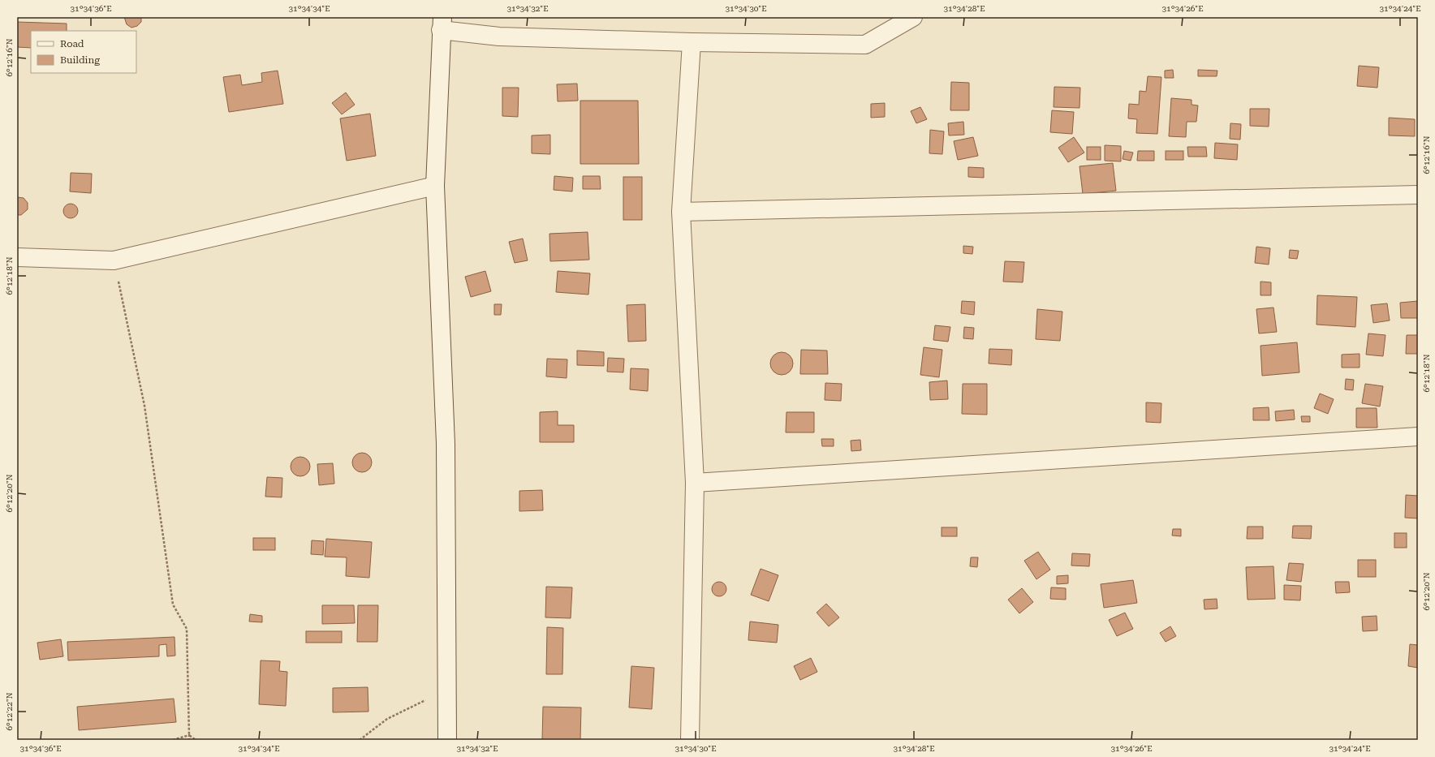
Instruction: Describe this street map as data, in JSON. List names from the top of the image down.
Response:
{
  "legend": ["Road", "Building"],
  "coordinates": [
    "31°34'36\"E",
    "31°34'34\"E",
    "31°34'32\"E",
    "31°34'30\"E",
    "31°34'28\"E",
    "31°34'26\"E",
    "31°34'24\"E",
    "6°12'16\"N",
    "6°12'18\"N",
    "6°12'20\"N",
    "6°12'22\"N"
  ]
}
